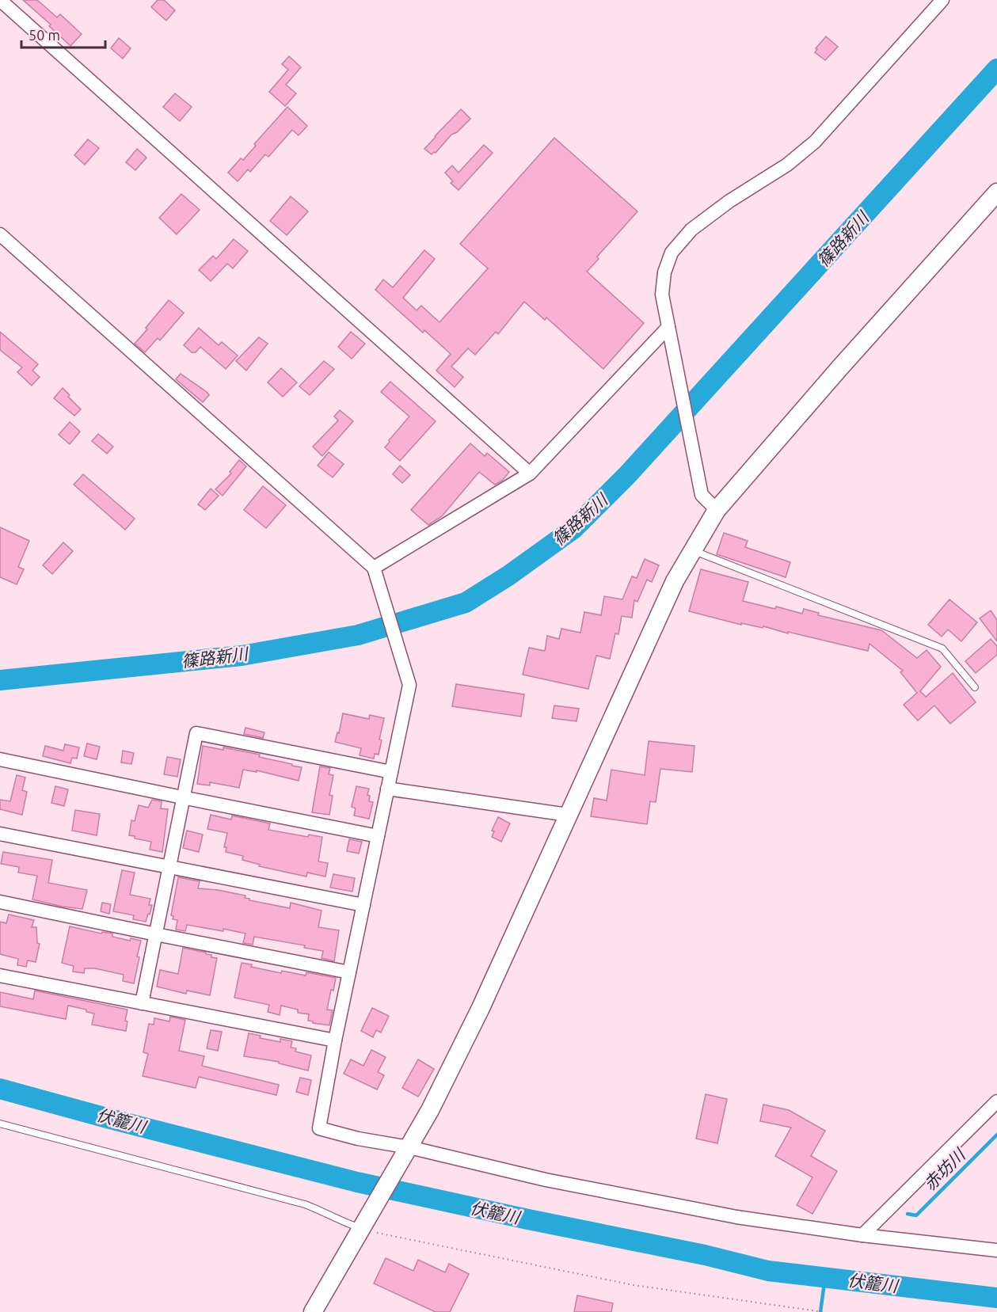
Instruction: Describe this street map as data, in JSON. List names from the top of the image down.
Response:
{
  "water": ["篠路新川", "伏籠川", "赤坊川"],
  "scale_bar": "50 m"
}
